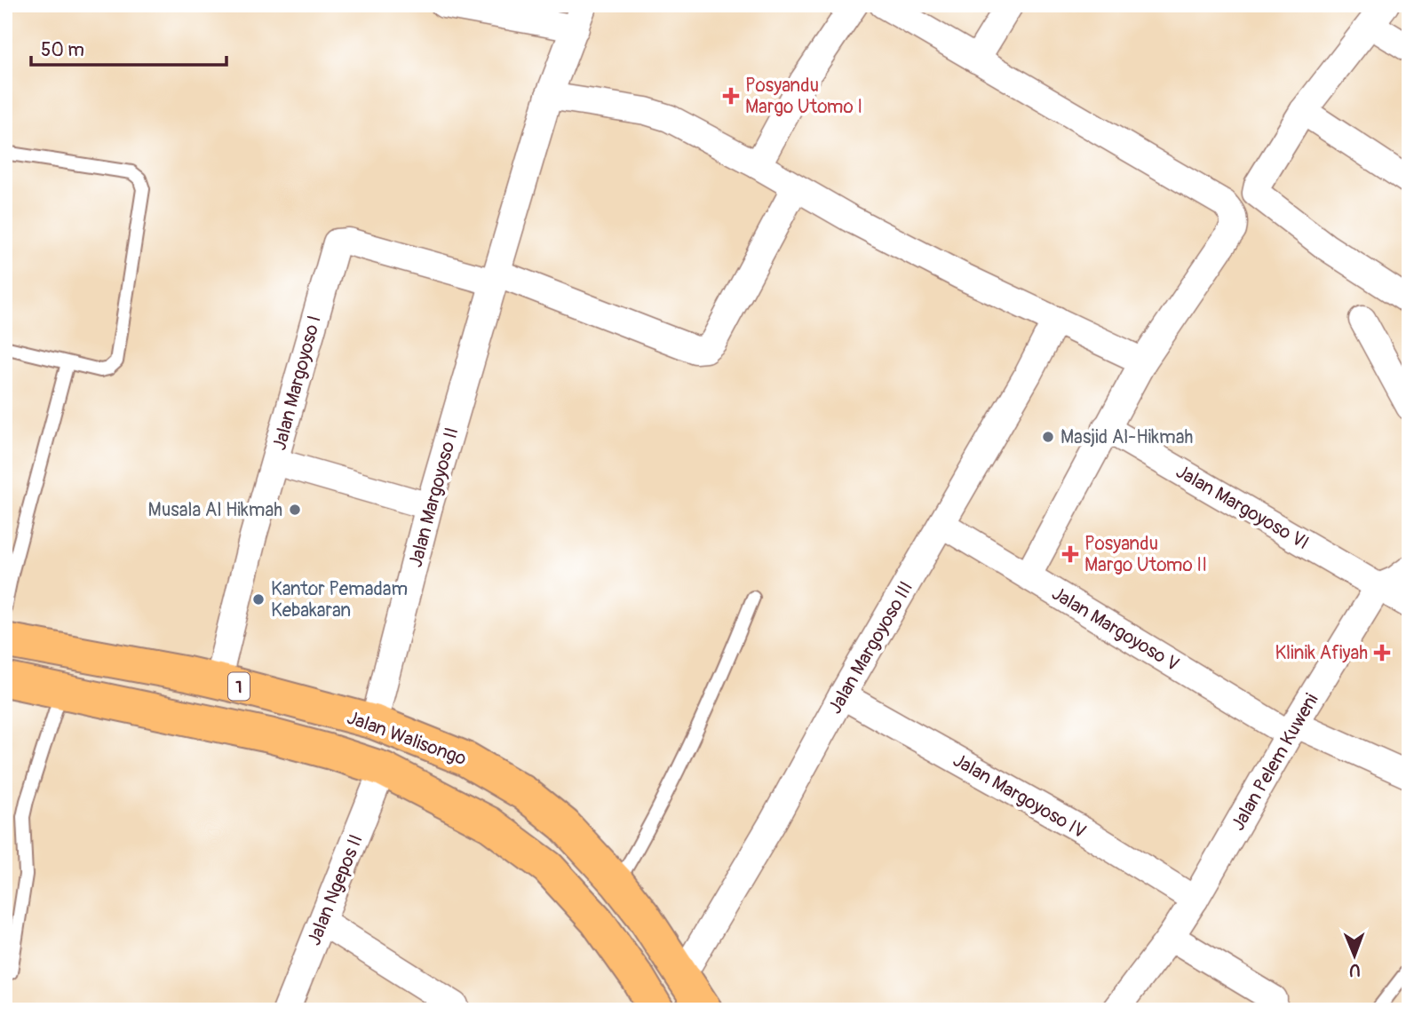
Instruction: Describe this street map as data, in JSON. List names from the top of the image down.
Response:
{
  "streets": {
    "highway": ["1", "Jalan Walisongo"],
    "street": [
      "Jalan Margoyoso I",
      "Jalan Margoyoso II",
      "Jalan Margoyoso VI",
      "Jalan Margoyoso V",
      "Jalan Margoyoso III",
      "Jalan Pelem Kuweni",
      "Jalan Margoyoso IV",
      "Jalan Ngepos II"
    ]
  },
  "crossings": [
    ["Jalan Margoyoso I", "Jalan Margoyoso II"],
    ["Jalan Margoyoso I", "Jalan Walisongo"],
    ["Jalan Margoyoso II", "Jalan Walisongo"],
    ["Jalan Margoyoso VI", "Jalan Pelem Kuweni"],
    ["Jalan Margoyoso V", "Jalan Margoyoso III"],
    ["Jalan Margoyoso V", "Jalan Pelem Kuweni"],
    ["Jalan Margoyoso III", "Jalan Walisongo"],
    ["Jalan Margoyoso III", "Jalan Margoyoso IV"],
    ["Jalan Walisongo", "Jalan Ngepos II"],
    ["Jalan Pelem Kuweni", "Jalan Margoyoso IV"]
  ],
  "places": {
    "health": ["Posyandu Margo Utomo I", "Posyandu Margo Utomo II", "Klinik Afiyah"],
    "other": ["Masjid Al-Hikmah", "Musala Al Hikmah", "Kantor Pemadam Kebakaran"]
  },
  "scale_bar": "50 m",
  "north": "bottom"
}
